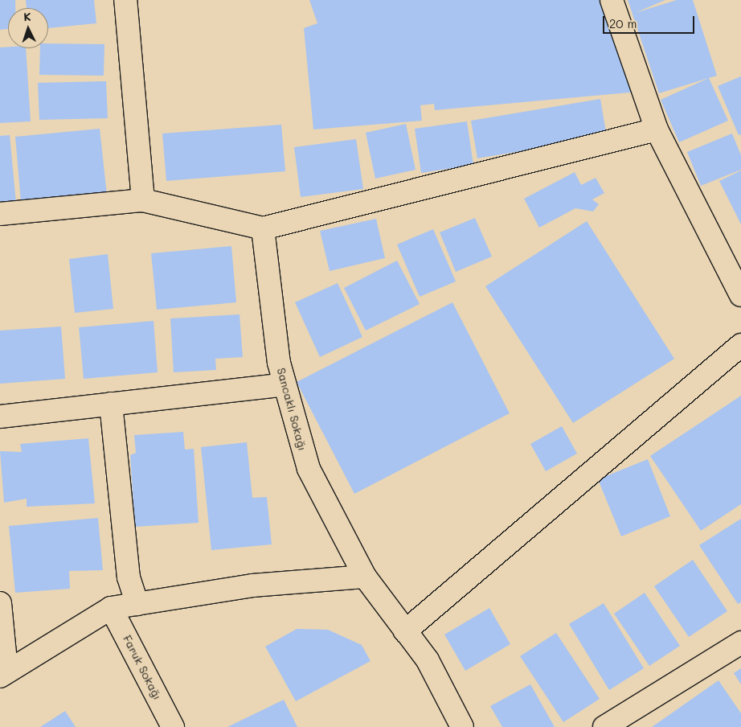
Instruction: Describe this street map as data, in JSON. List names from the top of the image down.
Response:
{
  "streets": {
    "street": ["Sancaklı Sokağı", "Faruk Sokağı"]
  },
  "scale_bar": "20 m",
  "north": "top"
}
